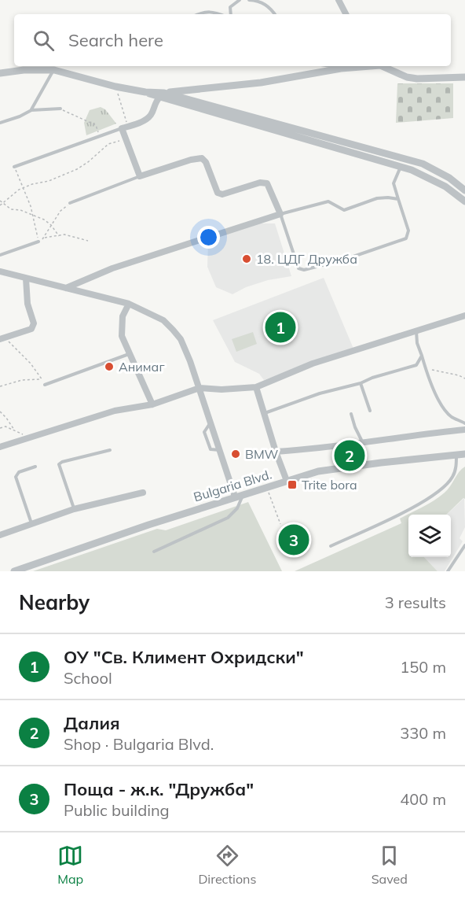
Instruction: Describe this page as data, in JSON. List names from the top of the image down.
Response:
{
  "streets": {
    "street": ["Bulgaria Blvd."]
  },
  "places": {
    "other": ["18. ЦДГ Дружба", "Анимаг", "BMW"],
    "transit": ["Trite bora"]
  },
  "page": {
    "search": "Search here",
    "pins": ["1", "2", "3"],
    "heading": ["Nearby", "3 results"],
    "list": [
      {
        "mark": "1",
        "name": "ОУ \"Св. Климент Охридски\"",
        "note": "School",
        "value": "150 m"
      },
      {
        "mark": "2",
        "name": "Далия",
        "note": "Shop · Bulgaria Blvd.",
        "value": "330 m"
      },
      {
        "mark": "3",
        "name": "Поща - ж.к. \"Дружба\"",
        "note": "Public building",
        "value": "400 m"
      }
    ],
    "nav": ["Map", "Directions", "Saved"]
  }
}
